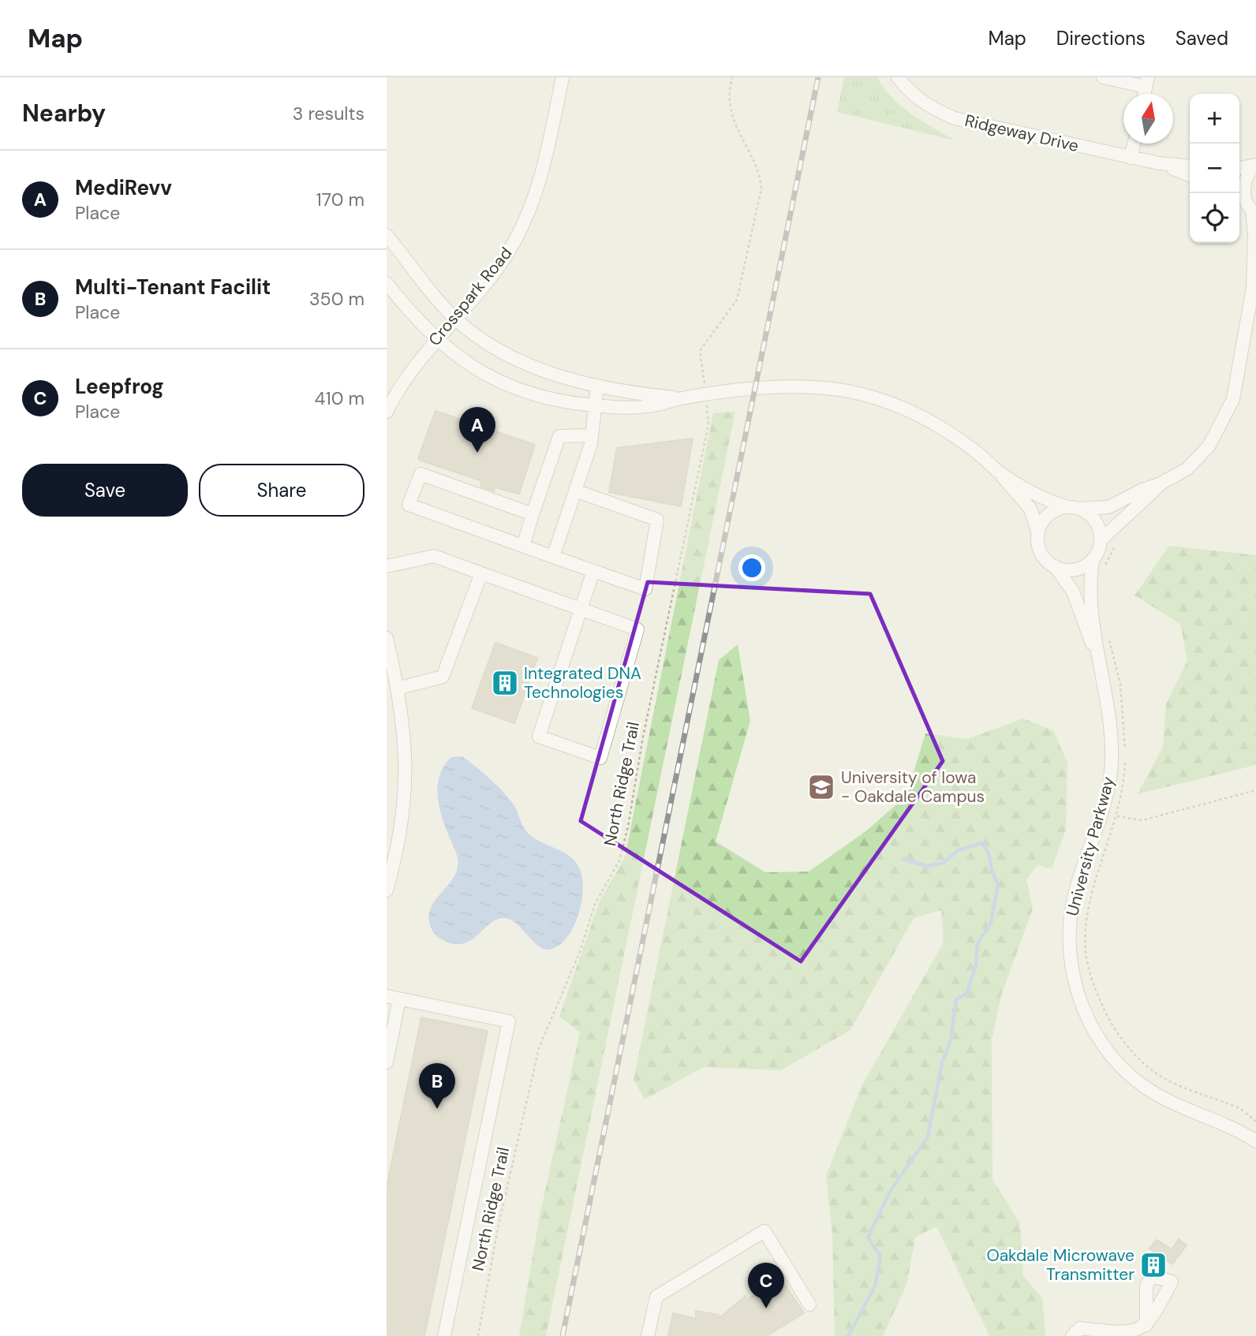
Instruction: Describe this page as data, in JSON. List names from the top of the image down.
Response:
{
  "streets": {
    "street": ["Ridgeway Drive", "Crosspark Road", "University Parkway"],
    "path": ["North Ridge Trail"]
  },
  "places": {
    "building": ["Integrated DNA Technologies", "Oakdale Microwave Transmitter"],
    "school or university": ["University of Iowa - Oakdale Campus"]
  },
  "north": "top",
  "page": {
    "header": "Map",
    "nav": ["Map", "Directions", "Saved"],
    "heading": ["Nearby", "3 results"],
    "map_buttons": ["+", "−"],
    "list": [
      {
        "mark": "A",
        "name": "MediRevv",
        "note": "Place",
        "value": "170 m"
      },
      {
        "mark": "B",
        "name": "Multi-Tenant Facilit",
        "note": "Place",
        "value": "350 m"
      },
      {
        "mark": "C",
        "name": "Leepfrog",
        "note": "Place",
        "value": "410 m"
      }
    ],
    "pins": ["A", "B", "C"],
    "buttons": ["Save", "Share"]
  }
}
